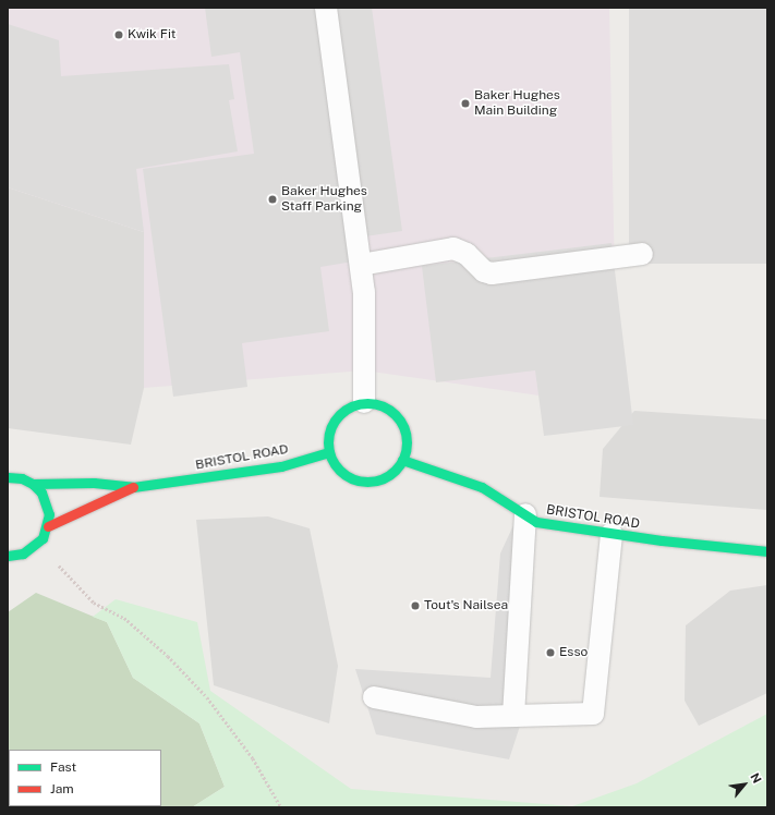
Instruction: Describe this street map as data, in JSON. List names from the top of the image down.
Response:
{
  "streets": {
    "main road": ["BRISTOL ROAD"]
  },
  "places": [
    "Kwik Fit",
    "Baker Hughes Main Building",
    "Baker Hughes Staff Parking",
    "Tout's Nailsea",
    "Esso"
  ],
  "legend": ["Fast", "Jam"],
  "north": "top right"
}
